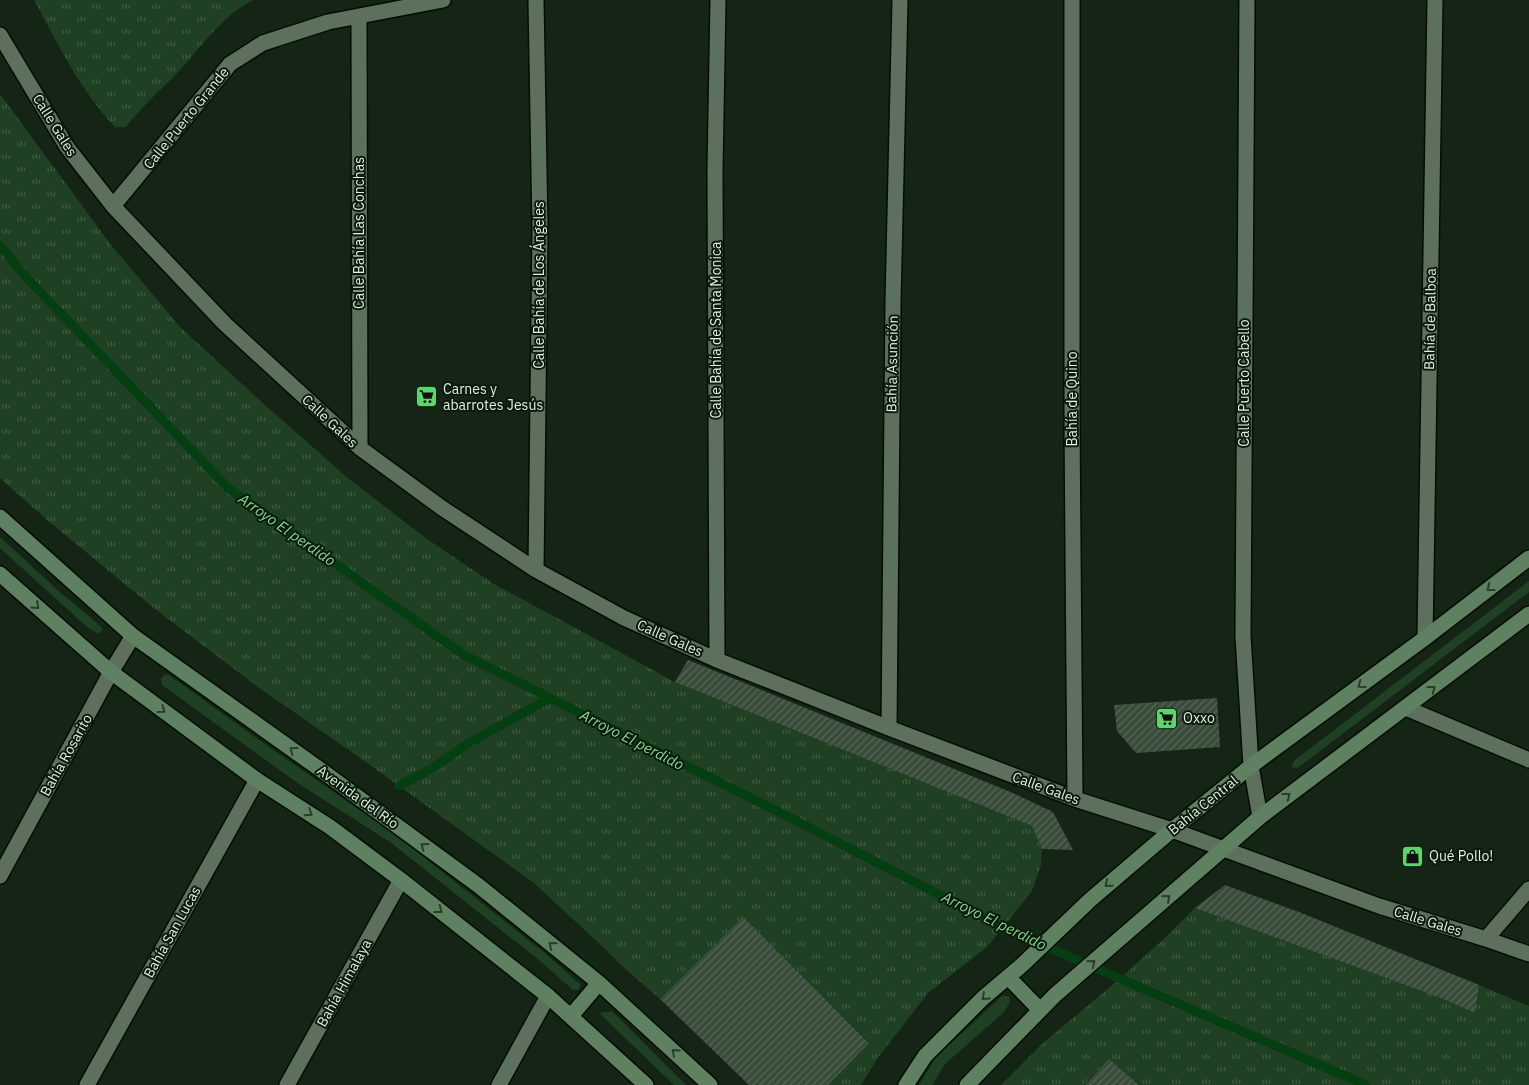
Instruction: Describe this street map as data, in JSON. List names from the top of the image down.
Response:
{
  "streets": {
    "street": [
      "Calle Puerto Grande",
      "Calle Gales",
      "Calle Bahía Las Conchas",
      "Calle Bahía de Los Ángeles",
      "Bahía de Balboa",
      "Calle Bahía de Santa Monica",
      "Bahía Asunción",
      "Calle Puerto Cabello",
      "Bahía de Quino",
      "Bahía Rosarito",
      "Avenida del Río",
      "Bahía Central",
      "Bahía San Lucas",
      "Bahía Himalaya"
    ]
  },
  "crossings": [
    ["Calle Puerto Grande", "Calle Gales"],
    ["Calle Puerto Grande", "Calle Bahía Las Conchas"],
    ["Calle Gales", "Calle Bahía Las Conchas"],
    ["Calle Gales", "Calle Bahía de Los Ángeles"],
    ["Calle Gales", "Calle Bahía de Santa Monica"],
    ["Calle Gales", "Bahía Asunción"],
    ["Calle Gales", "Bahía de Quino"],
    ["Calle Gales", "Bahía Central"],
    ["Bahía de Balboa", "Bahía Central"],
    ["Calle Puerto Cabello", "Bahía Central"],
    ["Bahía Rosarito", "Avenida del Río"]
  ],
  "water": ["Arroyo El perdido"],
  "places": {
    "supermarket": ["Carnes y abarrotes Jesús", "Oxxo"],
    "shop": ["Qué Pollo!"]
  }
}
